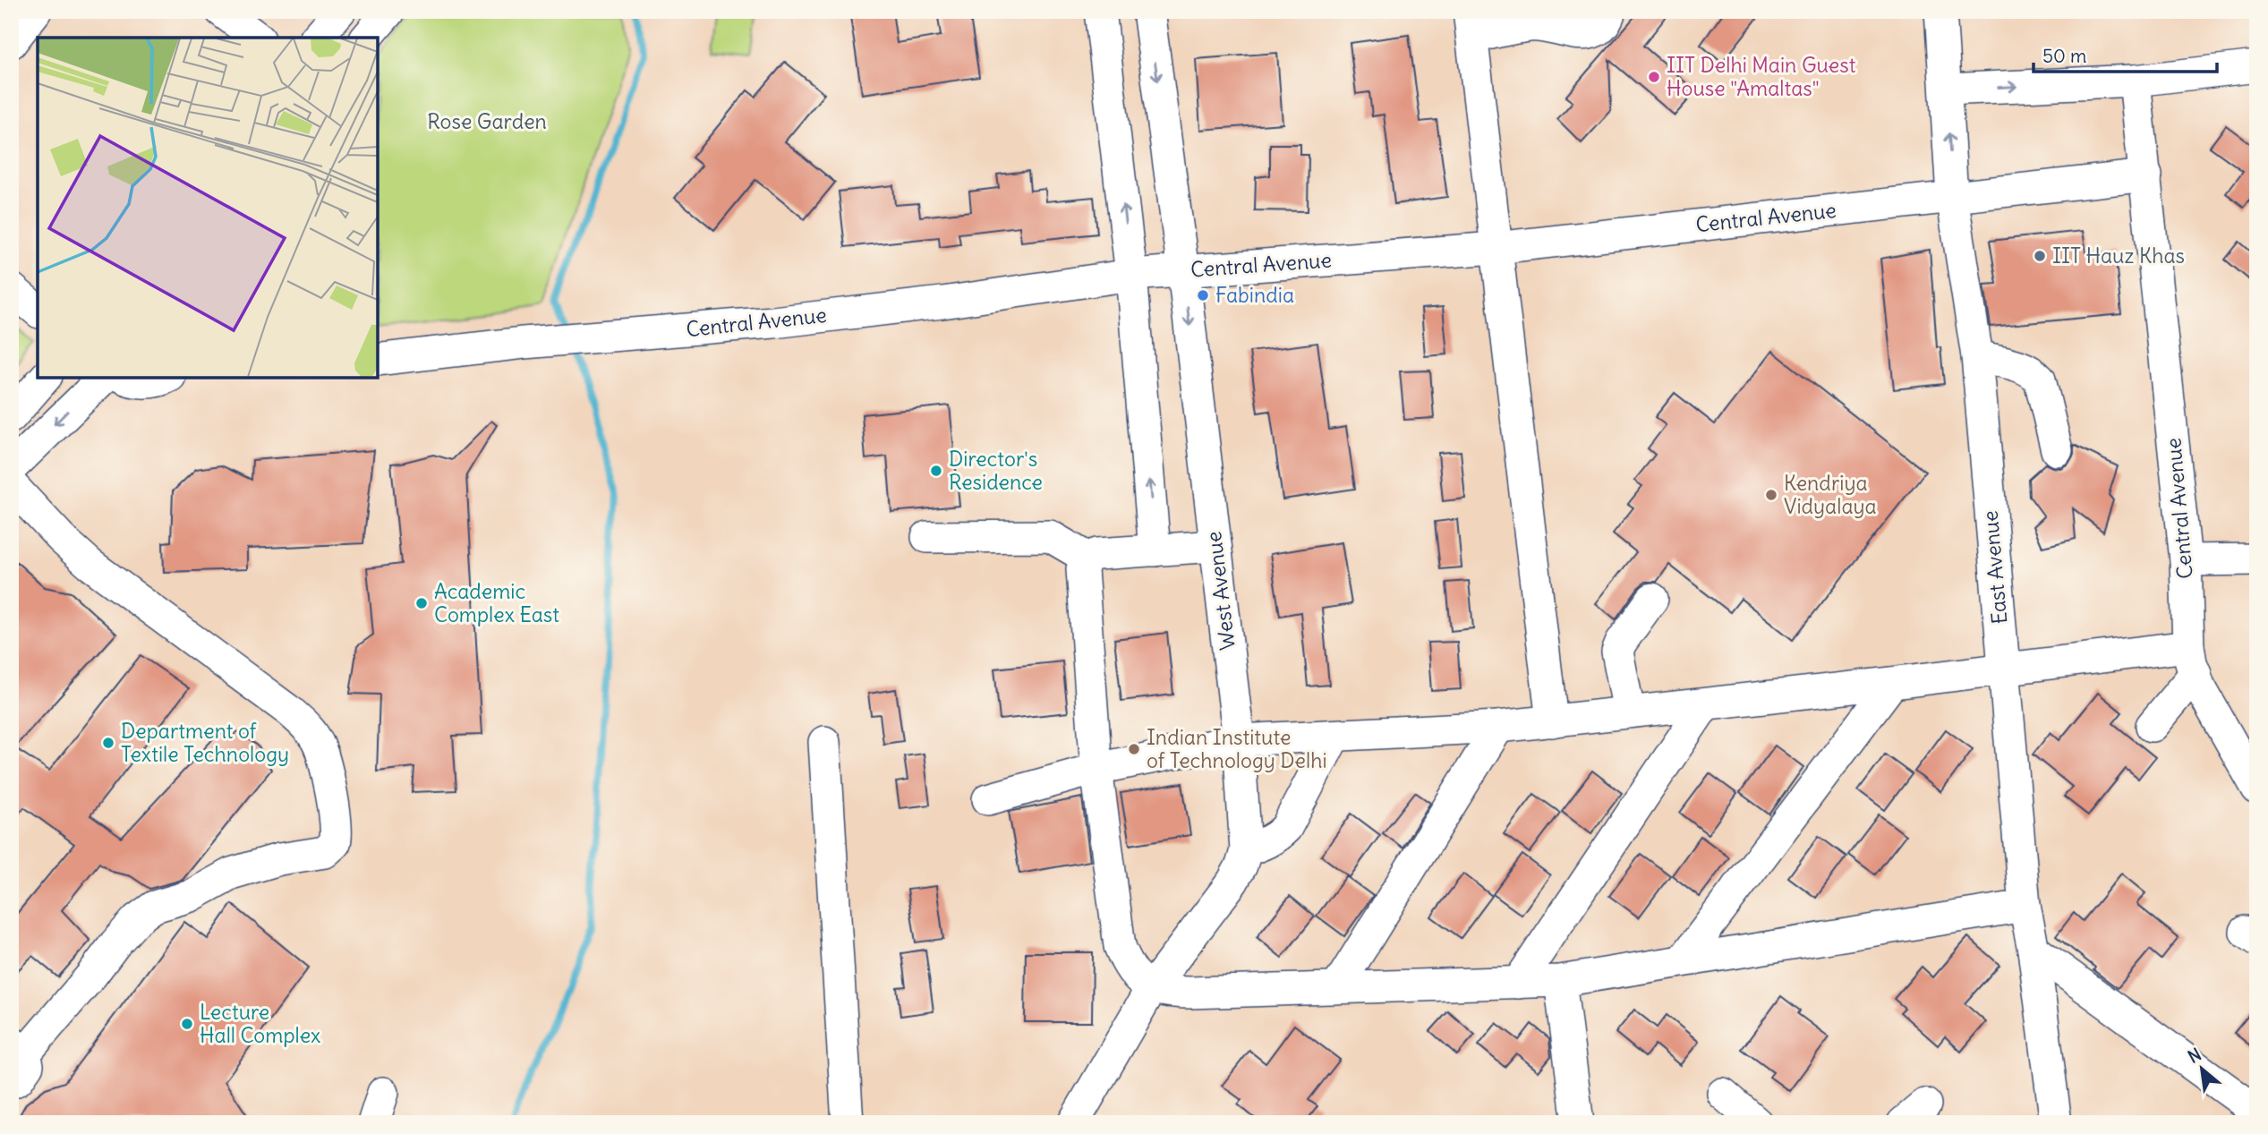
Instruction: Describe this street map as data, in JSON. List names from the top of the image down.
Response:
{
  "streets": {
    "street": ["Central Avenue", "East Avenue", "West Avenue"]
  },
  "crossings": [
    ["Central Avenue", "East Avenue"],
    ["Central Avenue", "West Avenue"]
  ],
  "parks": ["Rose Garden"],
  "places": [
    "IIT Delhi Main Guest House \"Amaltas\"",
    "IIT Hauz Khas",
    "Fabindia",
    "Director's Residence",
    "Kendriya Vidyalaya",
    "Academic Complex East",
    "Department of Textile Technology",
    "Indian Institute of Technology Delhi",
    "Lecture Hall Complex"
  ],
  "scale_bar": "50 m",
  "north": "top left"
}
